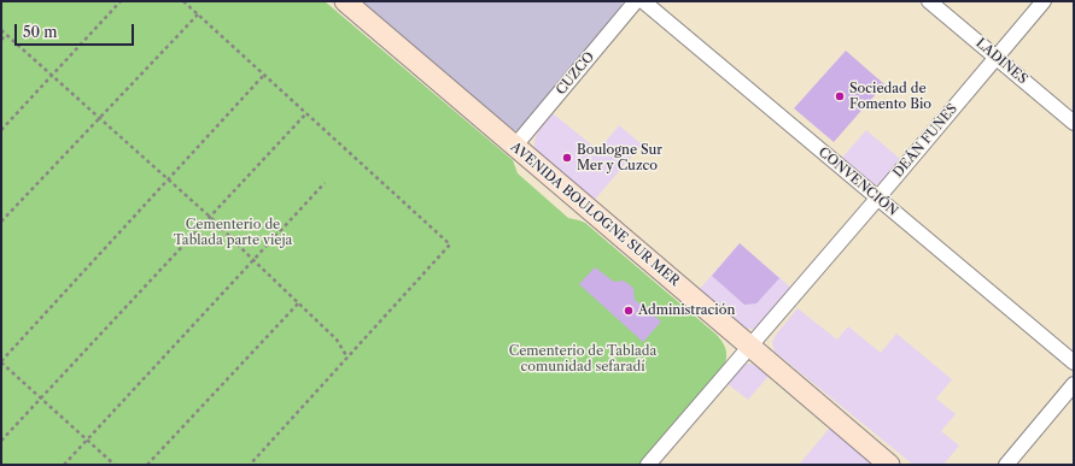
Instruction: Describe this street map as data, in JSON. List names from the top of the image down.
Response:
{
  "streets": {
    "main road": ["AVENIDA BOULOGNE SUR MER"],
    "street": [
      "LADINES",
      "CUZCO",
      "DEÁN FUNES",
      "CONVENCIÓN"
    ]
  },
  "crossings": [
    ["LADINES", "DEÁN FUNES"],
    ["CUZCO", "AVENIDA BOULOGNE SUR MER"],
    ["DEÁN FUNES", "CONVENCIÓN"],
    ["DEÁN FUNES", "AVENIDA BOULOGNE SUR MER"]
  ],
  "parks": ["Cementerio de Tablada parte vieja", "Cementerio de Tablada comunidad sefaradí"],
  "places": ["Sociedad de Fomento Bio", "Boulogne Sur Mer y Cuzco", "Administración"],
  "scale_bar": "50 m"
}
